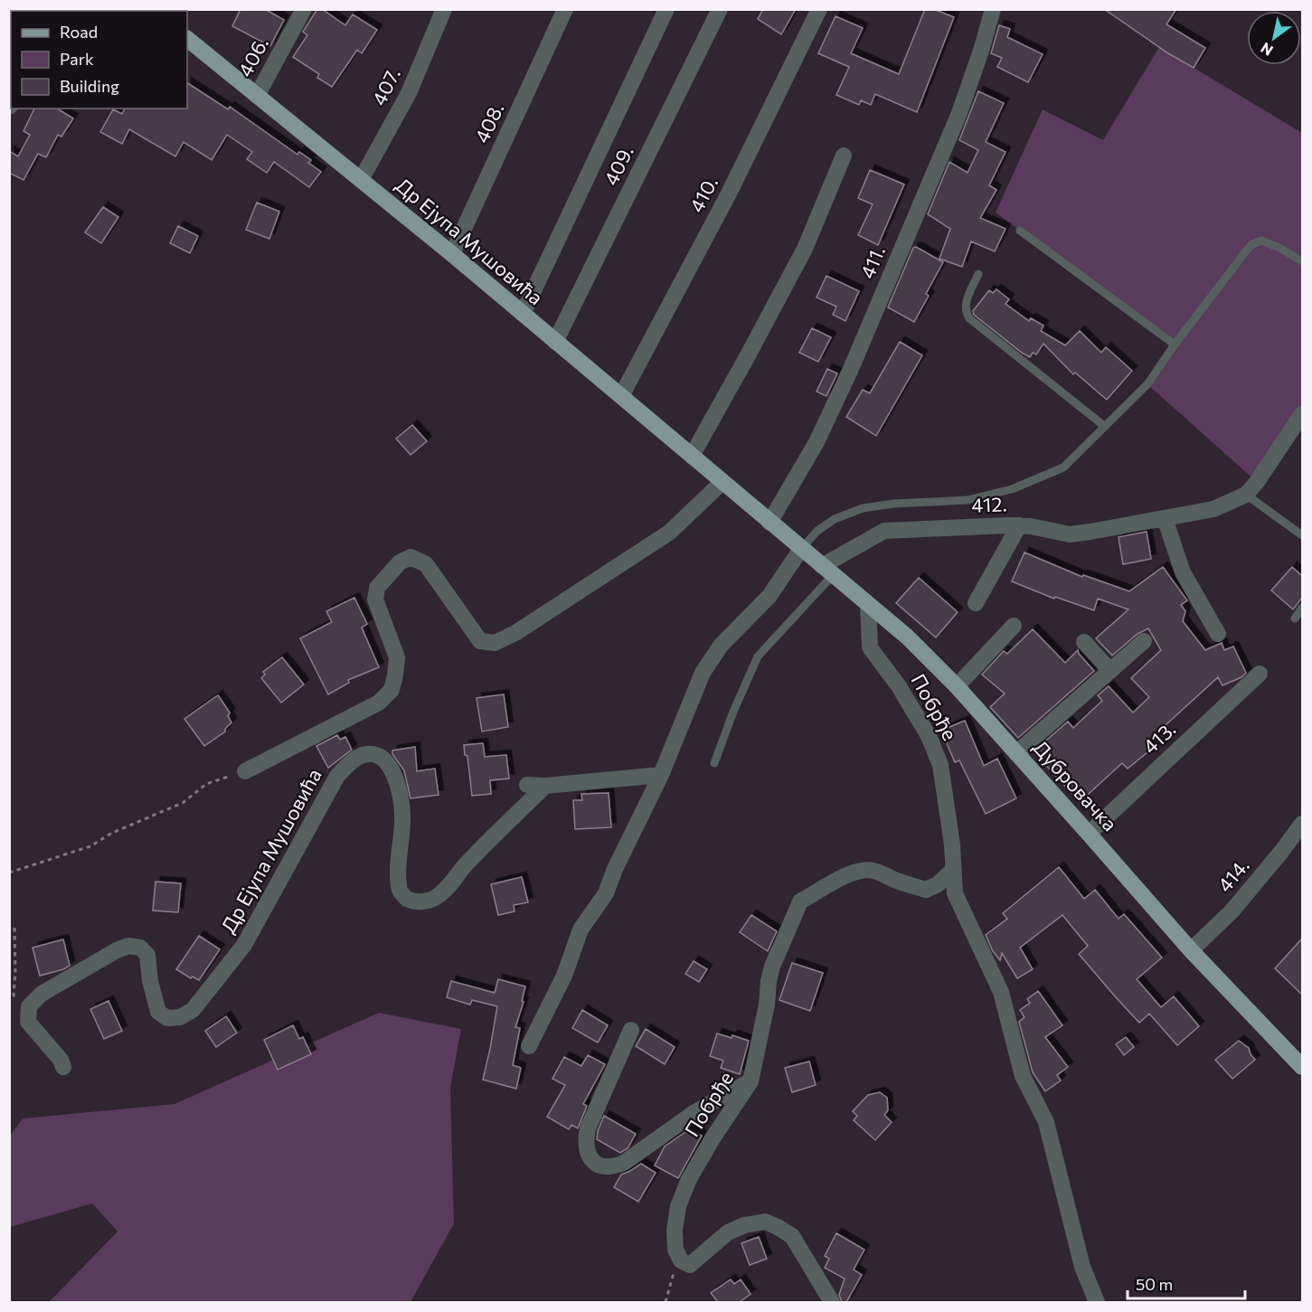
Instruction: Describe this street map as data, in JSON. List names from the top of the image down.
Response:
{
  "streets": {
    "main road": ["Др Ејупа Мушовића", "Дубровачка"],
    "street": [
      "406.",
      "407.",
      "408.",
      "409.",
      "410.",
      "411.",
      "412.",
      "Побрђе",
      "413.",
      "414."
    ]
  },
  "crossings": [
    ["406.", "Др Ејупа Мушовића"],
    ["407.", "Др Ејупа Мушовића"],
    ["408.", "Др Ејупа Мушовића"],
    ["409.", "Др Ејупа Мушовића"],
    ["410.", "Др Ејупа Мушовића"],
    ["Др Ејупа Мушовића", "411."],
    ["Др Ејупа Мушовића", "Дубровачка"],
    ["412.", "Дубровачка"],
    ["Побрђе", "Дубровачка"],
    ["413.", "Дубровачка"],
    ["Дубровачка", "414."]
  ],
  "legend": ["Road", "Park", "Building"],
  "scale_bar": "50 m",
  "north": "bottom left"
}
